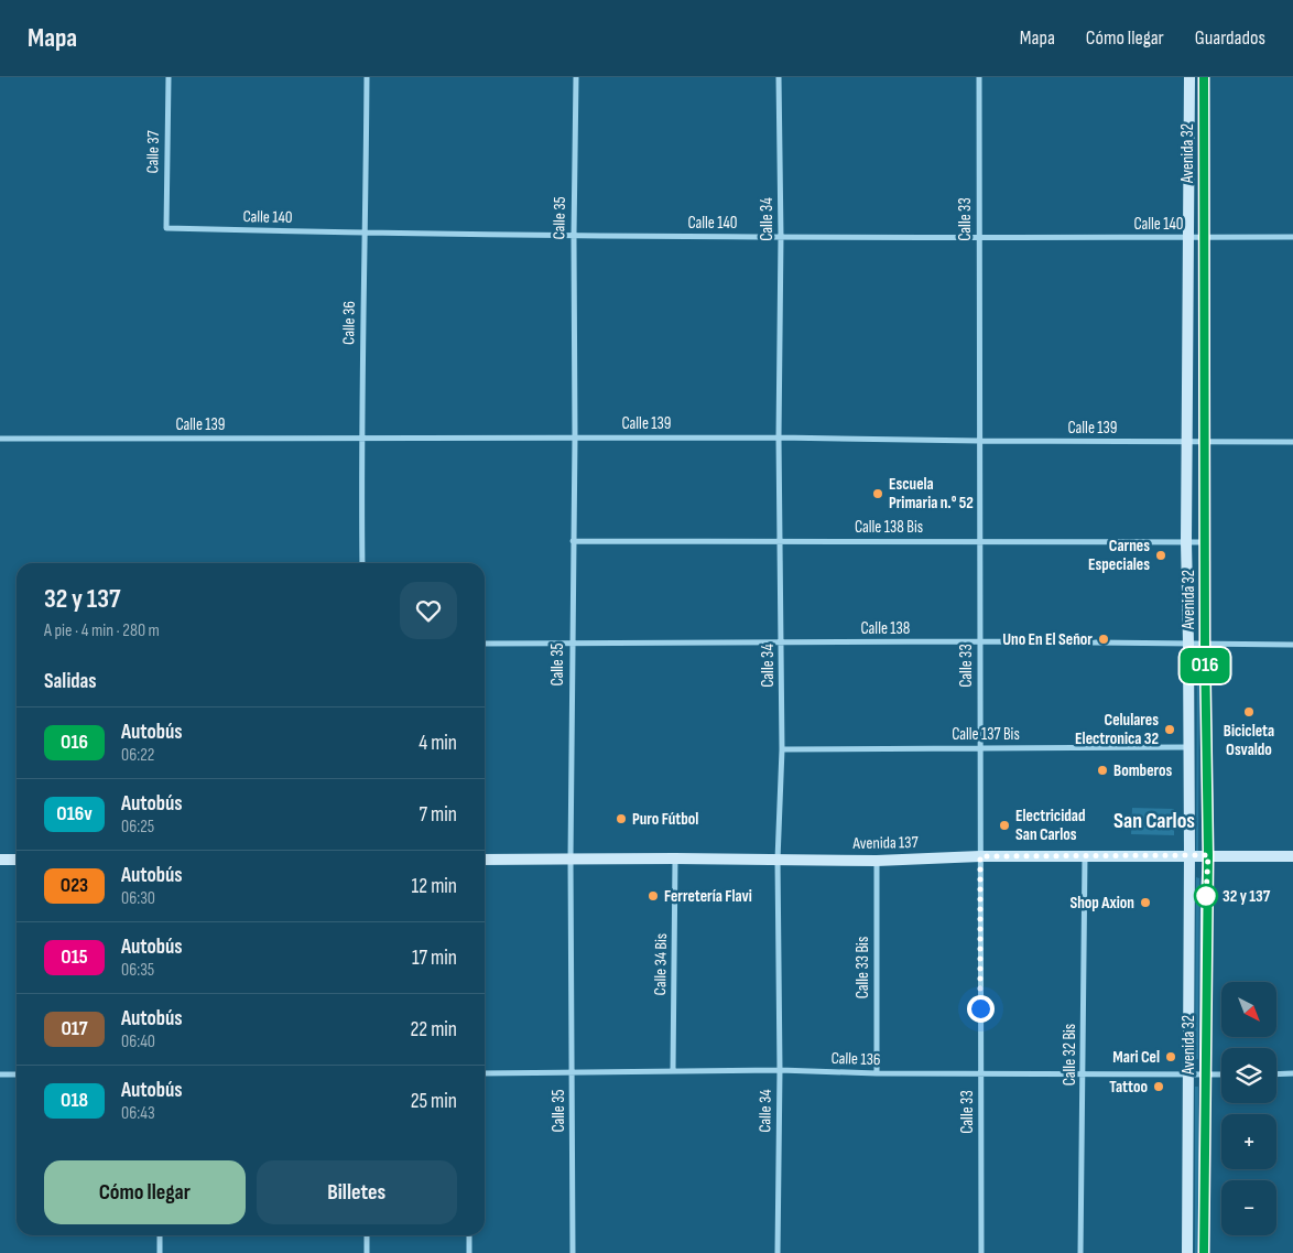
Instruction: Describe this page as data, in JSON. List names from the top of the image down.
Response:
{
  "streets": {
    "main road": ["Avenida 32", "Avenida 137"],
    "street": [
      "Calle 37",
      "Calle 140",
      "Calle 35",
      "Calle 34",
      "Calle 33",
      "Calle 36",
      "Calle 139",
      "Calle 138 Bis",
      "Calle 138",
      "Calle 137 Bis",
      "Calle 34 Bis",
      "Calle 33 Bis",
      "Calle 32 Bis",
      "Calle 136"
    ]
  },
  "crossings": [
    ["Calle 37", "Calle 140"],
    ["Avenida 32", "Calle 140"],
    ["Avenida 32", "Calle 139"],
    ["Avenida 32", "Calle 138 Bis"],
    ["Avenida 32", "Calle 138"],
    ["Avenida 32", "Calle 137 Bis"],
    ["Avenida 32", "Avenida 137"],
    ["Avenida 32", "Calle 136"],
    ["Calle 140", "Calle 35"],
    ["Calle 140", "Calle 34"],
    ["Calle 140", "Calle 33"],
    ["Calle 140", "Calle 36"],
    ["Calle 35", "Calle 139"],
    ["Calle 35", "Calle 138 Bis"],
    ["Calle 35", "Calle 138"],
    ["Calle 35", "Avenida 137"],
    ["Calle 35", "Calle 136"],
    ["Calle 34", "Calle 139"],
    ["Calle 34", "Calle 138 Bis"],
    ["Calle 34", "Calle 138"],
    ["Calle 34", "Calle 137 Bis"],
    ["Calle 34", "Avenida 137"],
    ["Calle 34", "Calle 136"],
    ["Calle 33", "Calle 139"],
    ["Calle 33", "Calle 138 Bis"],
    ["Calle 33", "Calle 138"],
    ["Calle 33", "Calle 137 Bis"],
    ["Calle 33", "Avenida 137"],
    ["Calle 33", "Calle 136"],
    ["Calle 36", "Calle 139"],
    ["Avenida 137", "Calle 34 Bis"],
    ["Avenida 137", "Calle 33 Bis"],
    ["Avenida 137", "Calle 32 Bis"],
    ["Calle 34 Bis", "Calle 136"],
    ["Calle 33 Bis", "Calle 136"],
    ["Calle 32 Bis", "Calle 136"]
  ],
  "districts": ["San Carlos"],
  "places": [
    "Escuela Primaria n.° 52",
    "Carnes Especiales",
    "Uno En El Señor",
    "Bicicleta Osvaldo",
    "Celulares Electronica 32",
    "Bomberos",
    "Puro Fútbol",
    "Electricidad San Carlos",
    "Ferretería Flavi",
    "32 y 137",
    "Shop Axion",
    "Mari Cel",
    "Tattoo"
  ],
  "lines": ["bus line O16"],
  "north": "bottom right",
  "page": {
    "header": "Mapa",
    "nav": ["Mapa", "Cómo llegar", "Guardados"],
    "on_map": "O16",
    "heading": [
      ["32 y 137", "A pie · 4 min · 280 m"],
      "Salidas"
    ],
    "list": [
      {
        "mark": "O16",
        "name": "Autobús",
        "note": "06:22",
        "value": "4 min"
      },
      {
        "mark": "O16v",
        "name": "Autobús",
        "note": "06:25",
        "value": "7 min"
      },
      {
        "mark": "O23",
        "name": "Autobús",
        "note": "06:30",
        "value": "12 min"
      },
      {
        "mark": "O15",
        "name": "Autobús",
        "note": "06:35",
        "value": "17 min"
      },
      {
        "mark": "O17",
        "name": "Autobús",
        "note": "06:40",
        "value": "22 min"
      },
      {
        "mark": "O18",
        "name": "Autobús",
        "note": "06:43",
        "value": "25 min"
      }
    ],
    "map_buttons": ["+", "−"],
    "buttons": ["Cómo llegar", "Billetes"]
  }
}
